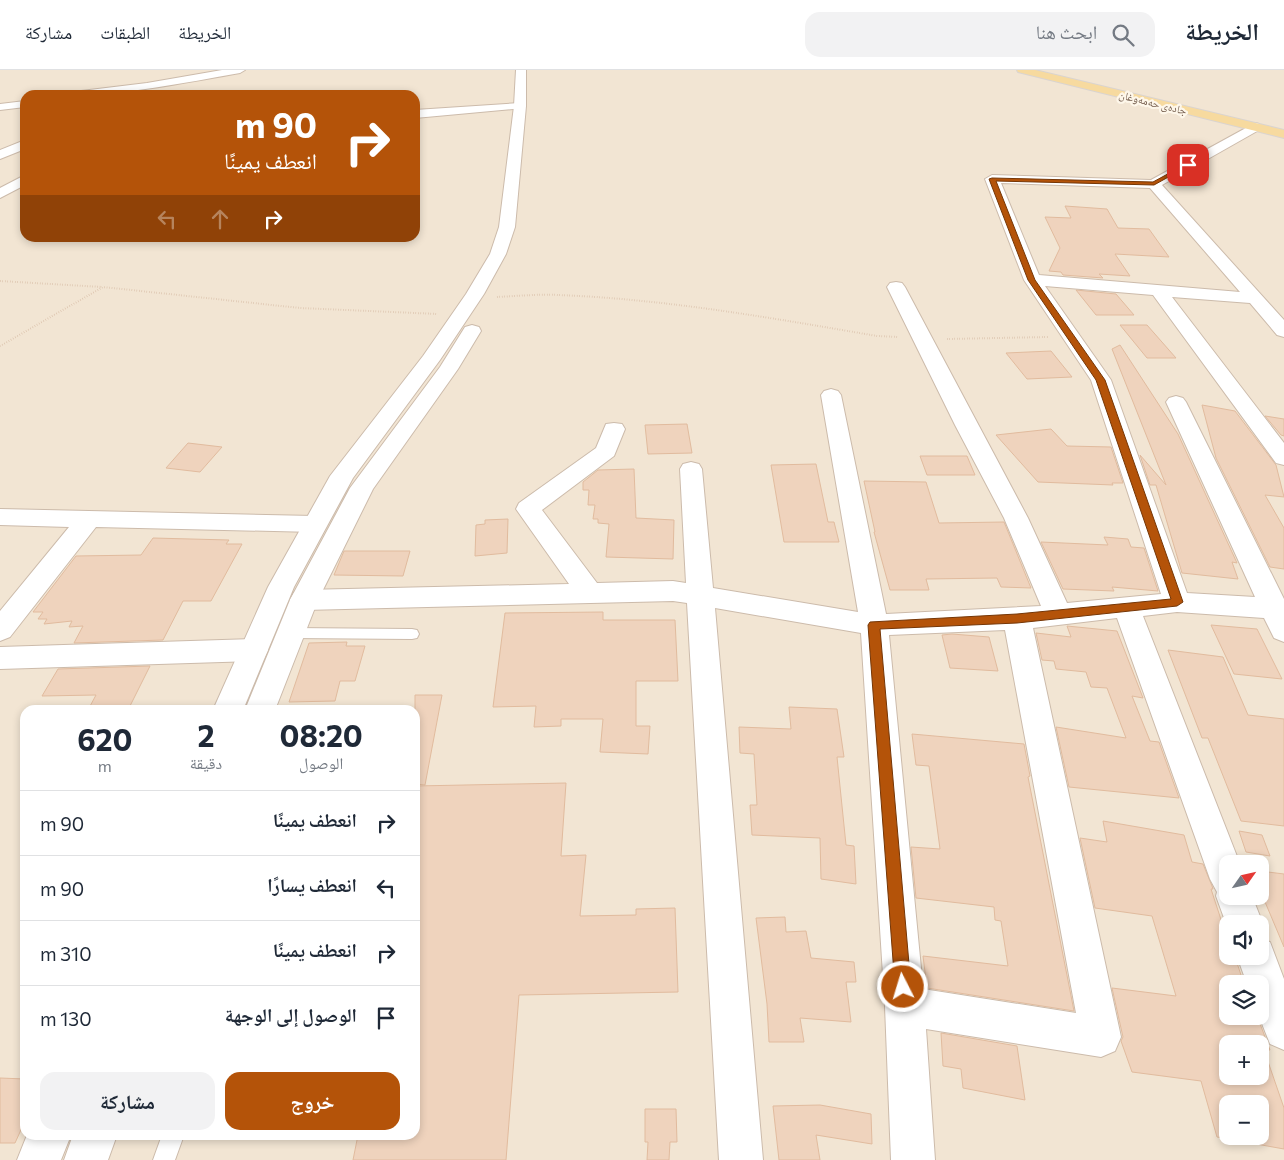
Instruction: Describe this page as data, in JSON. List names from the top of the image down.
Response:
{
  "streets": {
    "main road": ["جادەی حەمەوغان"]
  },
  "north": "top right",
  "page": {
    "header": "الخريطة",
    "search": "ابحث هنا",
    "nav": ["الخريطة", "الطبقات", "مشاركة"],
    "turn": ["90 m", "انعطف يمينًا"],
    "eta": [
      "08:20",
      "الوصول",
      "2",
      "دقيقة",
      "620",
      "m"
    ],
    "list": [
      {
        "name": "انعطف يمينًا",
        "value": "90 m"
      },
      {
        "name": "انعطف يسارًا",
        "value": "90 m"
      },
      {
        "name": "انعطف يمينًا",
        "value": "310 m"
      },
      {
        "name": "الوصول إلى الوجهة",
        "value": "130 m"
      }
    ],
    "map_buttons": ["+", "−"],
    "buttons": ["خروج", "مشاركة"]
  }
}
